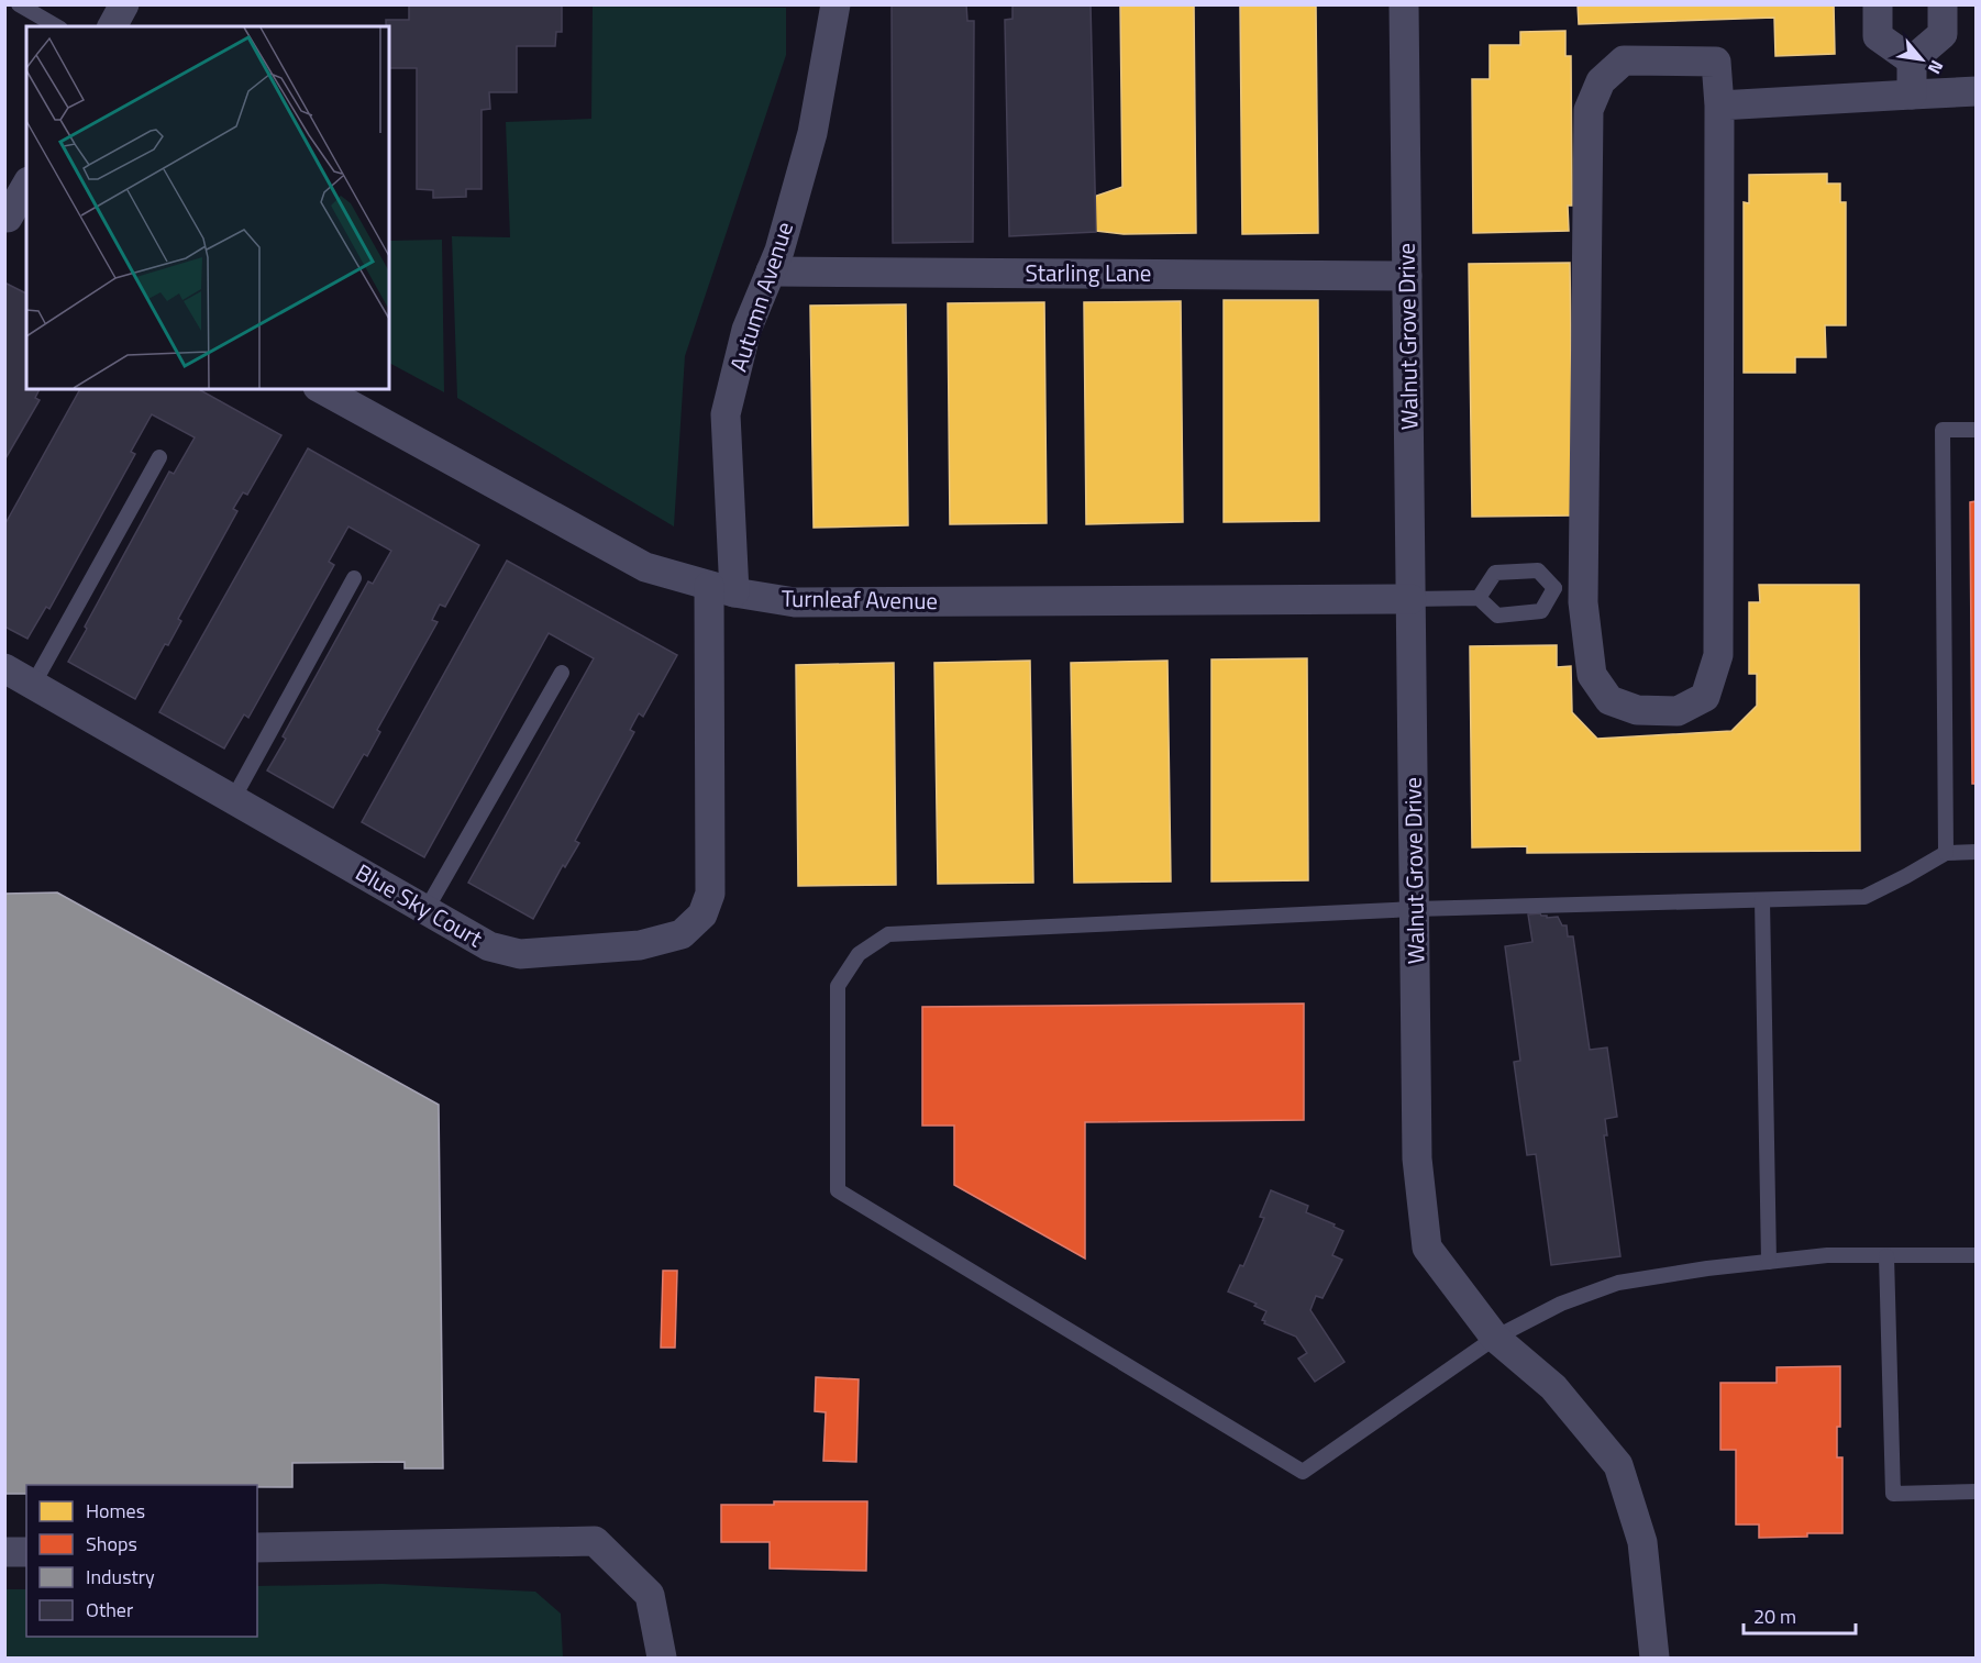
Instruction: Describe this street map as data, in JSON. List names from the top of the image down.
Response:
{
  "streets": {
    "street": [
      "Starling Lane",
      "Autumn Avenue",
      "Walnut Grove Drive",
      "Turnleaf Avenue",
      "Blue Sky Court"
    ]
  },
  "crossings": [
    ["Starling Lane", "Autumn Avenue"],
    ["Starling Lane", "Walnut Grove Drive"],
    ["Autumn Avenue", "Turnleaf Avenue"],
    ["Autumn Avenue", "Blue Sky Court"],
    ["Walnut Grove Drive", "Turnleaf Avenue"],
    ["Turnleaf Avenue", "Blue Sky Court"]
  ],
  "legend": [
    "Homes",
    "Shops",
    "Industry",
    "Other"
  ],
  "scale_bar": "20 m",
  "north": "bottom right"
}
